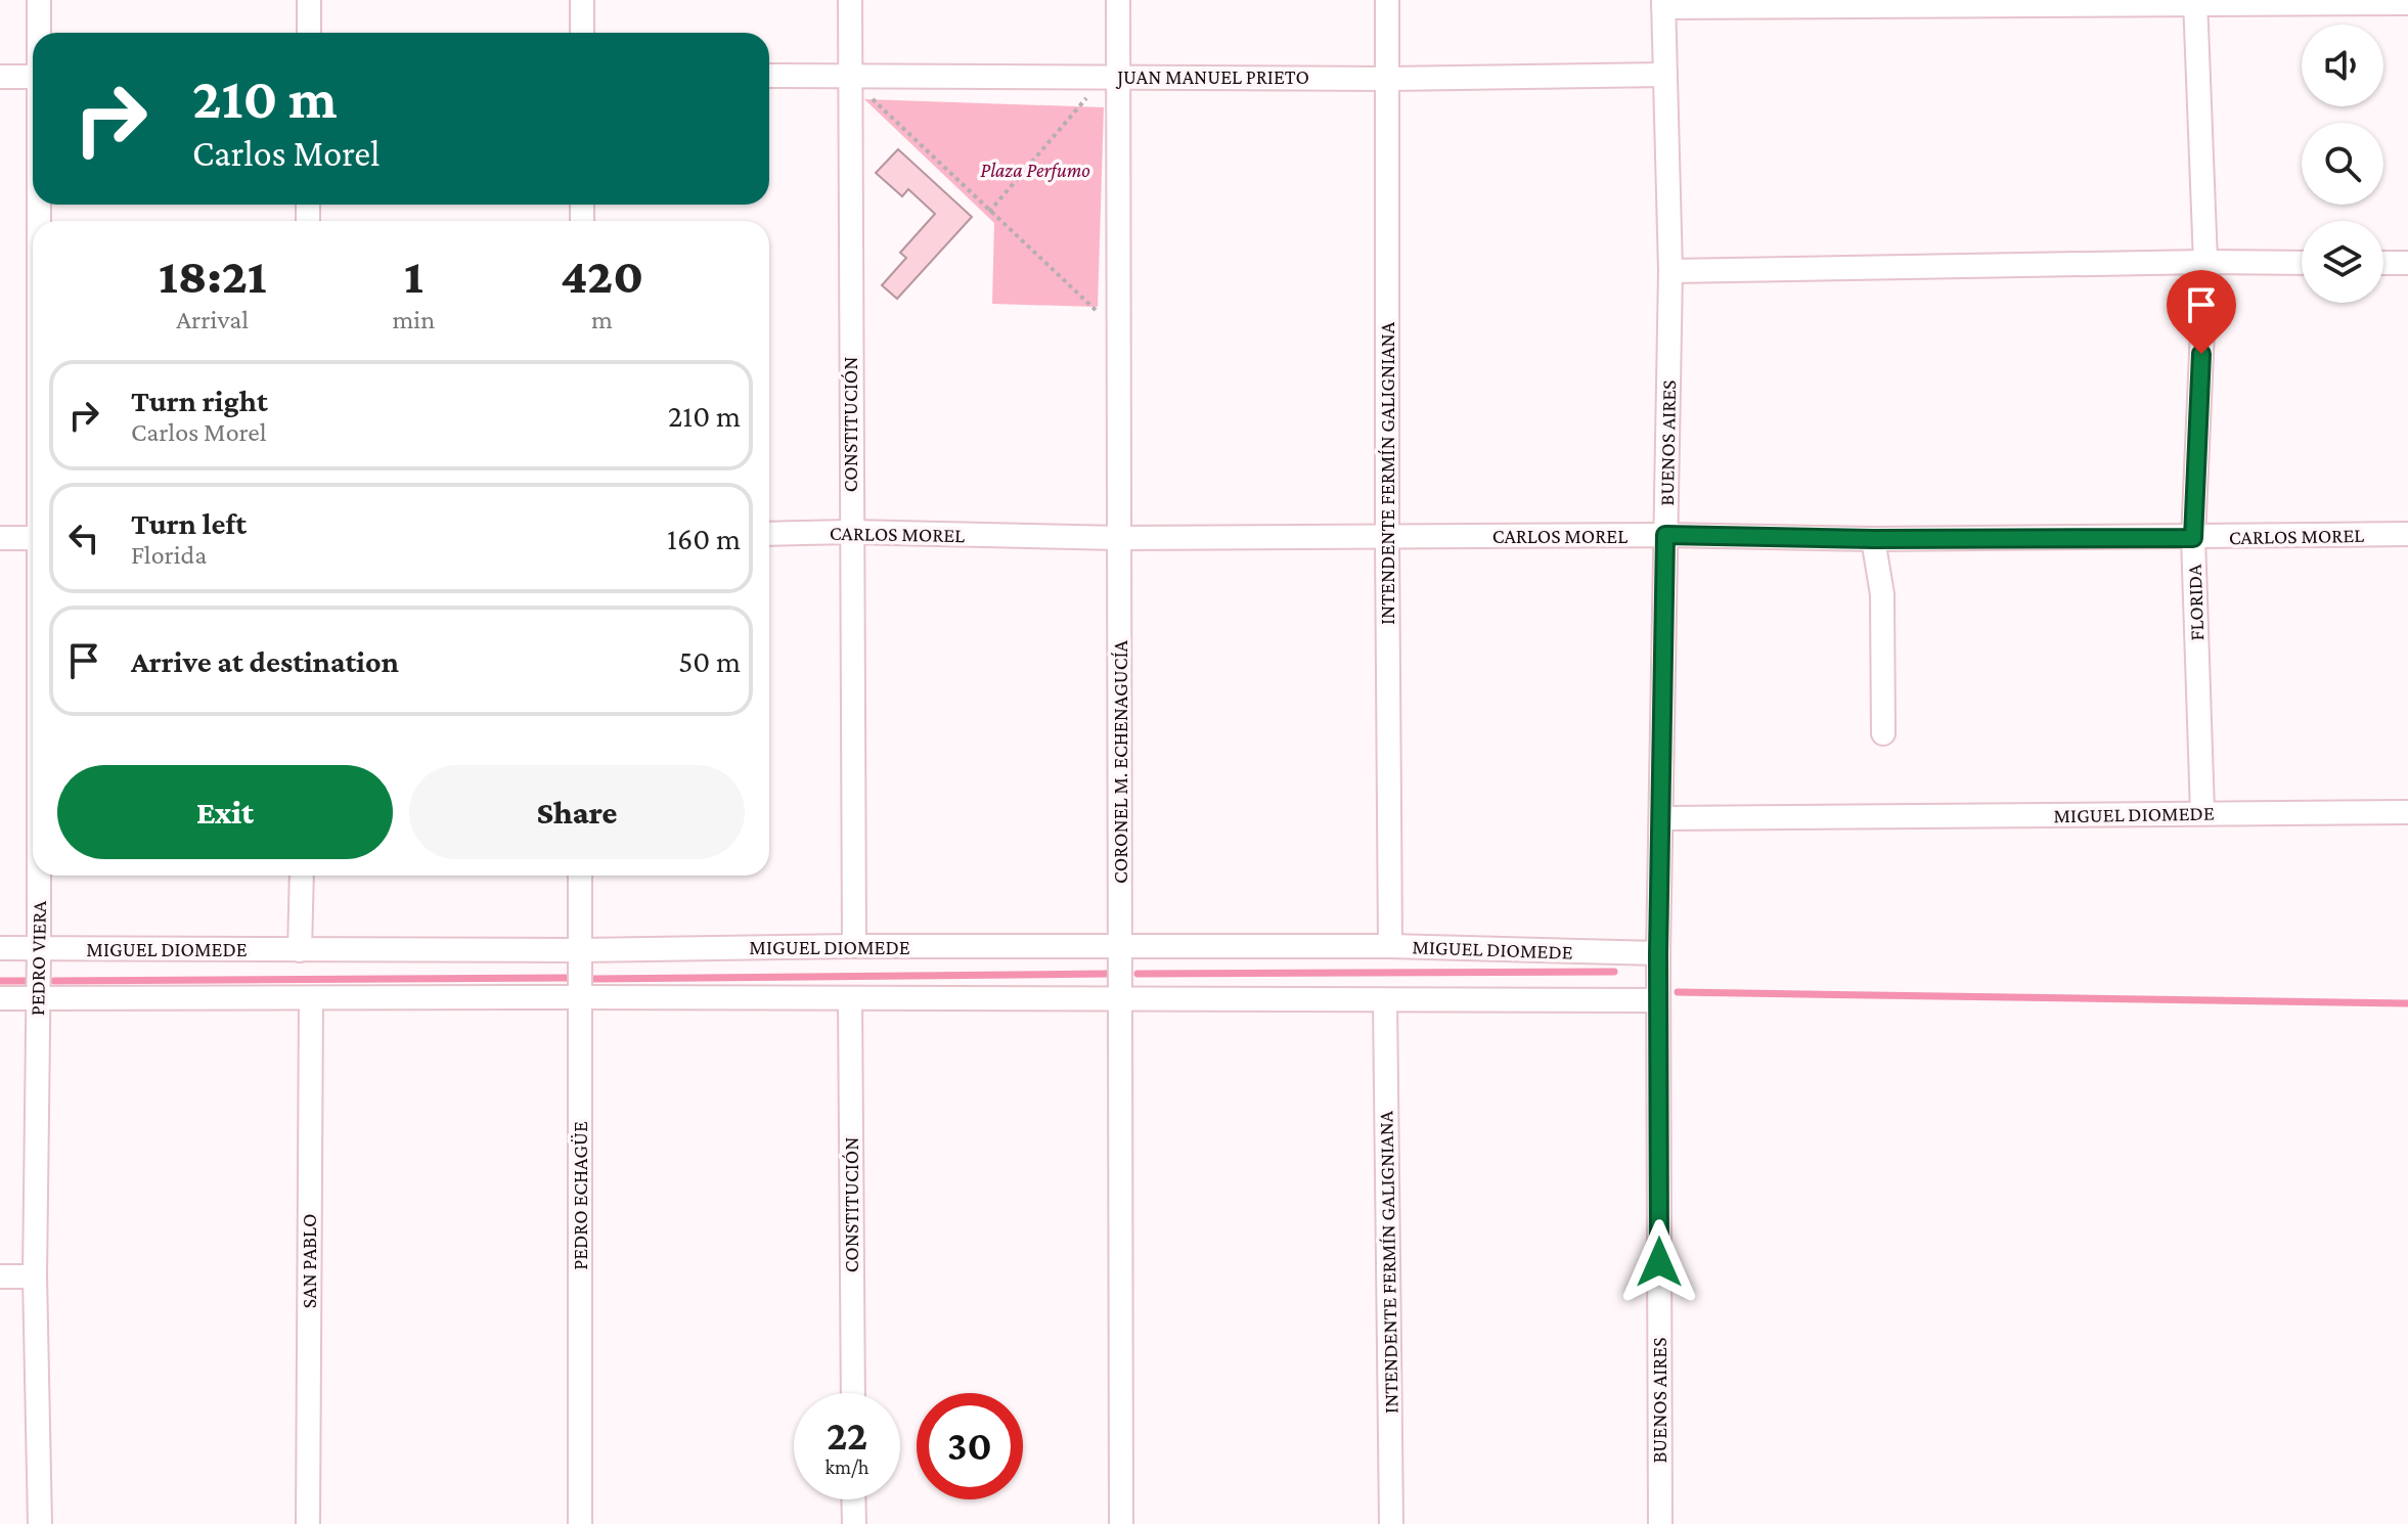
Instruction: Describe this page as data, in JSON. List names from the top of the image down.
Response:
{
  "streets": {
    "street": [
      "JUAN MANUEL PRIETO",
      "CONSTITUCIÓN",
      "BUENOS AIRES",
      "INTENDENTE FERMÍN GALIGNIANA",
      "CARLOS MOREL",
      "FLORIDA",
      "CORONEL M. ECHENAGUCÍA",
      "MIGUEL DIOMEDE",
      "PEDRO VIERA",
      "PEDRO ECHAGÜE",
      "SAN PABLO"
    ]
  },
  "crossings": [
    ["JUAN MANUEL PRIETO", "CONSTITUCIÓN"],
    ["JUAN MANUEL PRIETO", "BUENOS AIRES"],
    ["JUAN MANUEL PRIETO", "INTENDENTE FERMÍN GALIGNIANA"],
    ["JUAN MANUEL PRIETO", "CORONEL M. ECHENAGUCÍA"],
    ["CONSTITUCIÓN", "CARLOS MOREL"],
    ["CONSTITUCIÓN", "MIGUEL DIOMEDE"],
    ["BUENOS AIRES", "CARLOS MOREL"],
    ["BUENOS AIRES", "MIGUEL DIOMEDE"],
    ["INTENDENTE FERMÍN GALIGNIANA", "CARLOS MOREL"],
    ["INTENDENTE FERMÍN GALIGNIANA", "MIGUEL DIOMEDE"],
    ["CARLOS MOREL", "FLORIDA"],
    ["CARLOS MOREL", "CORONEL M. ECHENAGUCÍA"],
    ["FLORIDA", "MIGUEL DIOMEDE"],
    ["CORONEL M. ECHENAGUCÍA", "MIGUEL DIOMEDE"],
    ["MIGUEL DIOMEDE", "PEDRO VIERA"],
    ["MIGUEL DIOMEDE", "PEDRO ECHAGÜE"]
  ],
  "parks": ["Plaza Perfumo"],
  "page": {
    "turn": ["210 m", "Carlos Morel"],
    "eta": [
      "18:21",
      "Arrival",
      "1",
      "min",
      "420",
      "m"
    ],
    "list": [
      {
        "name": "Turn right",
        "note": "Carlos Morel",
        "value": "210 m"
      },
      {
        "name": "Turn left",
        "note": "Florida",
        "value": "160 m"
      },
      {
        "name": "Arrive at destination",
        "value": "50 m"
      }
    ],
    "buttons": ["Exit", "Share"],
    "speed": "22 km/h",
    "limit": "30"
  }
}
